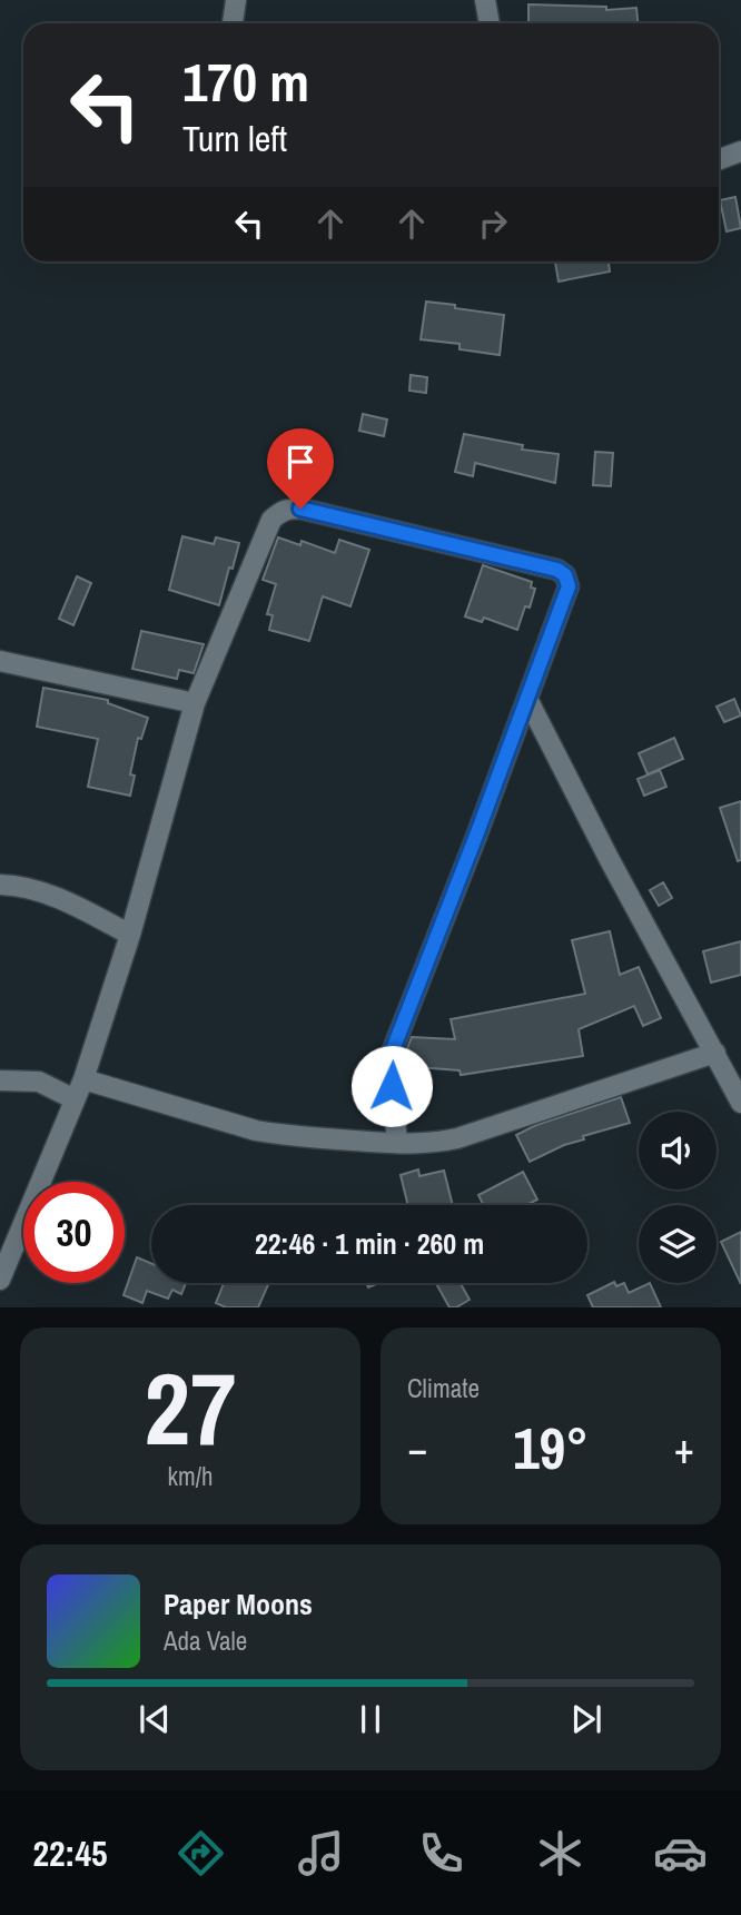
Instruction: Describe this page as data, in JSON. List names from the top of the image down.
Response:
{
  "page": {
    "turn": ["170 m", "Turn left"],
    "limit": "30",
    "trip": "22:46 · 1 min · 260 m",
    "tile": [
      ["27", "km/h"],
      "Climate"
    ],
    "heat": ["−", "19°", "+"],
    "song": ["Paper Moons", "Ada Vale"],
    "tabs": "22:45"
  }
}
